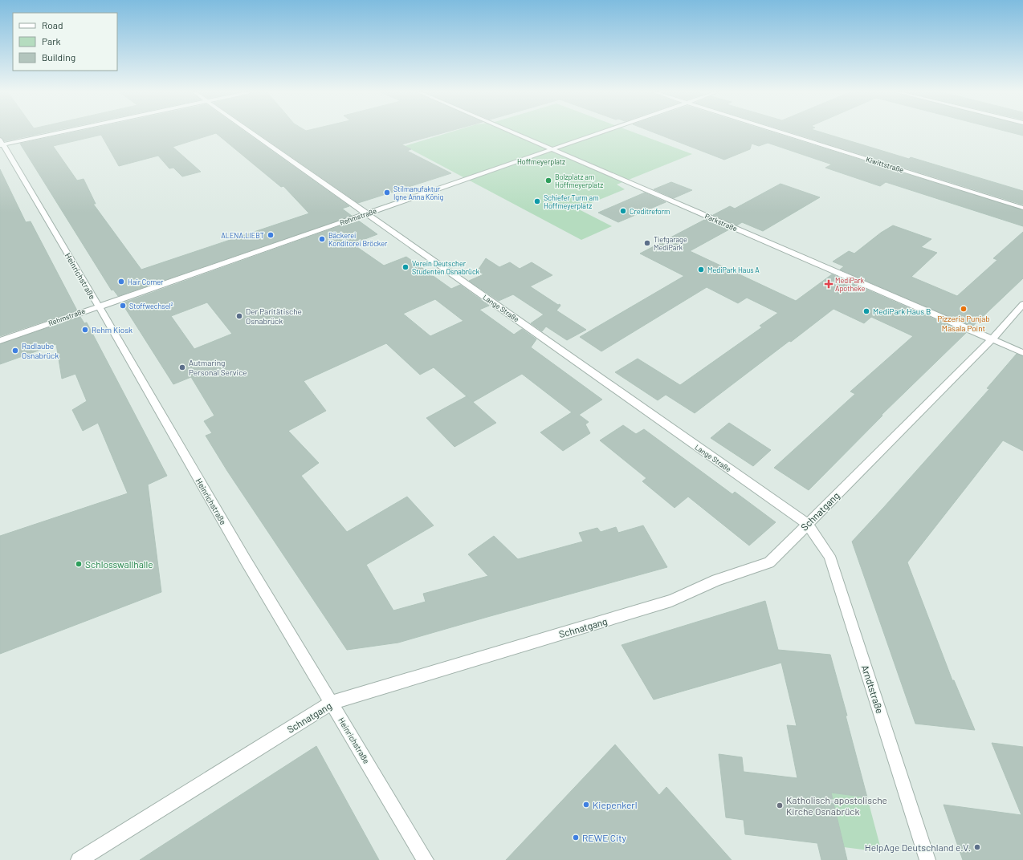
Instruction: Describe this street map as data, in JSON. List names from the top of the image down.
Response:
{
  "streets": {
    "street": [
      "Kiwittstraße",
      "Rehmstraße",
      "Parkstraße",
      "Heinrichstraße",
      "Lange Straße",
      "Schnatgang",
      "Arndtstraße"
    ]
  },
  "crossings": [
    ["Rehmstraße", "Parkstraße"],
    ["Rehmstraße", "Heinrichstraße"],
    ["Rehmstraße", "Lange Straße"],
    ["Parkstraße", "Schnatgang"],
    ["Heinrichstraße", "Schnatgang"],
    ["Lange Straße", "Schnatgang"],
    ["Lange Straße", "Arndtstraße"],
    ["Schnatgang", "Arndtstraße"]
  ],
  "parks": ["Hoffmeyerplatz"],
  "places": {
    "other": [
      "Bolzplatz am Hoffmeyerplatz",
      "Stilmanufaktur Igne Anna König",
      "Schiefer Turm am Hoffmeyerplatz",
      "Creditreform",
      "ALENA.LIEBT",
      "Bäckerei Konditorei Bröcker",
      "Tiefgarage MediPark",
      "Verein Deutscher Studenten Osnabrück",
      "MediPark Haus A",
      "Hair Corner",
      "Stoffwechsel²",
      "Pizzeria Punjab Masala Point",
      "MediPark Haus B",
      "Der Paritätische Osnabrück",
      "Rehm Kiosk",
      "Radlaube Osnabrück",
      "Autmaring Personal Service",
      "Schlosswallhalle",
      "Kiepenkerl",
      "Katholisch-apostolische Kirche Osnabrück",
      "REWE City",
      "HelpAge Deutschland e.V."
    ],
    "health": ["MediPark Apotheke"]
  },
  "legend": ["Road", "Park", "Building"]
}
